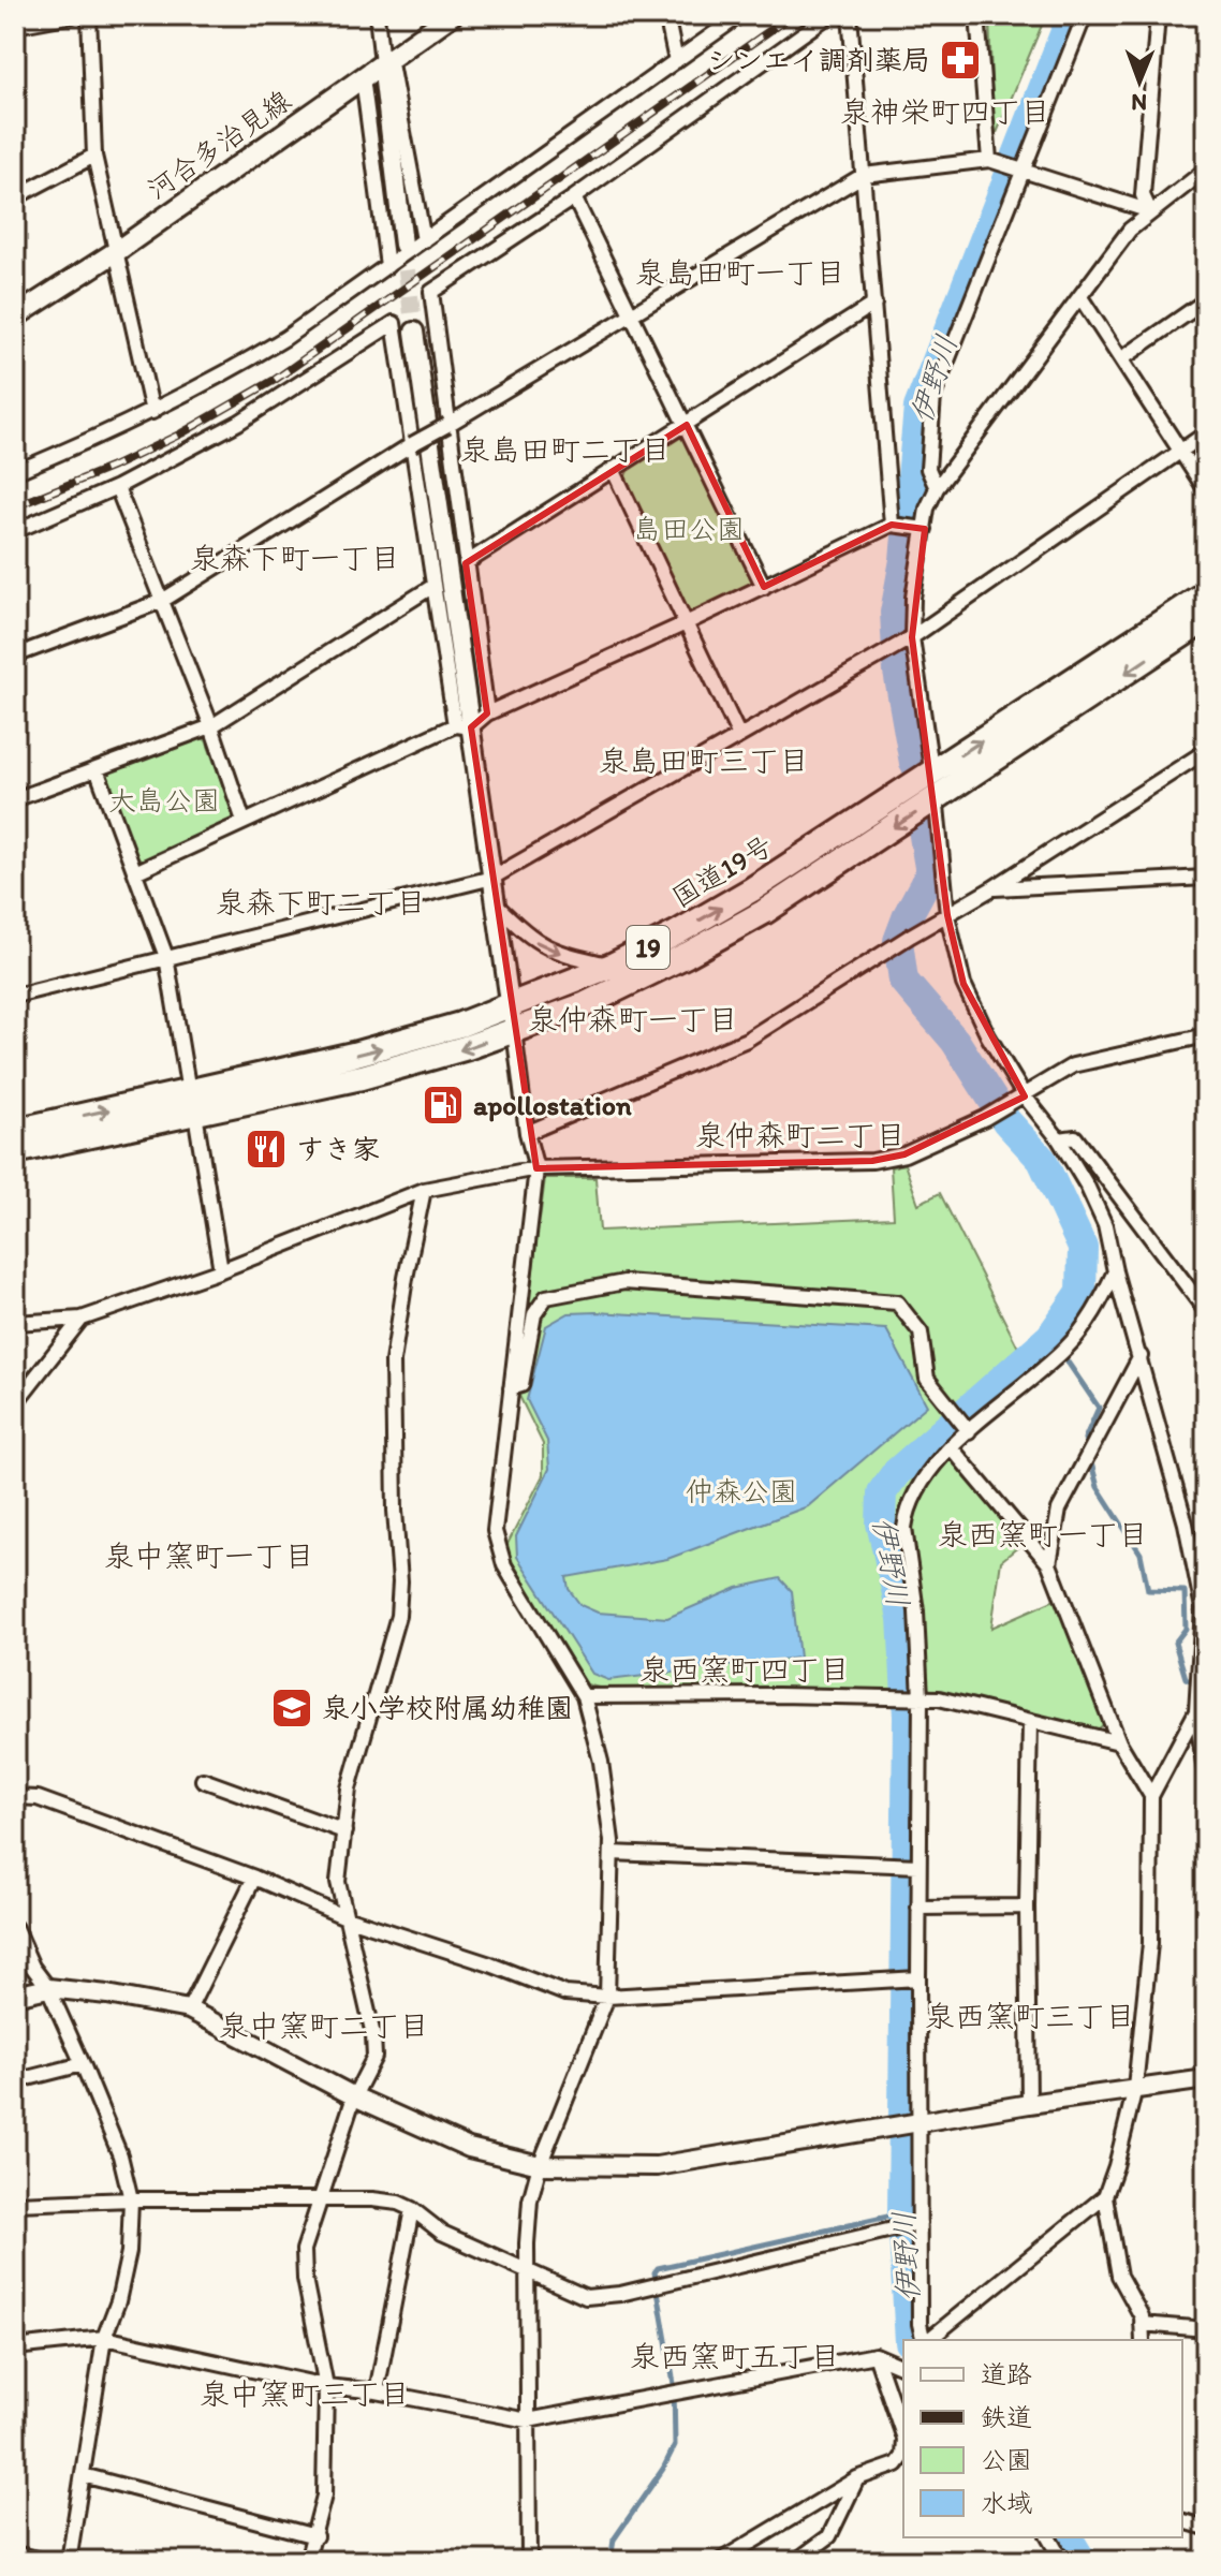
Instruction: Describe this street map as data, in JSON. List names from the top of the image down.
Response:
{
  "streets": {
    "highway": ["国道19号", "19"],
    "main road": ["河合多治見線"]
  },
  "districts": [
    "泉神栄町四丁目",
    "泉島田町一丁目",
    "泉島田町二丁目",
    "泉森下町一丁目",
    "泉島田町三丁目",
    "泉森下町二丁目",
    "泉仲森町一丁目",
    "泉仲森町二丁目",
    "泉西窯町一丁目",
    "泉中窯町一丁目",
    "泉西窯町四丁目",
    "泉西窯町三丁目",
    "泉中窯町二丁目",
    "泉西窯町五丁目",
    "泉中窯町三丁目"
  ],
  "water": ["伊野川"],
  "parks": ["島田公園", "大島公園", "仲森公園"],
  "places": {
    "pharmacy": ["シンエイ調剤薬局"],
    "fuel station": ["apollostation"],
    "restaurant": ["すき家"],
    "school or university": ["泉小学校附属幼稚園"]
  },
  "legend": [
    "道路",
    "鉄道",
    "公園",
    "水域"
  ],
  "north": "bottom"
}
